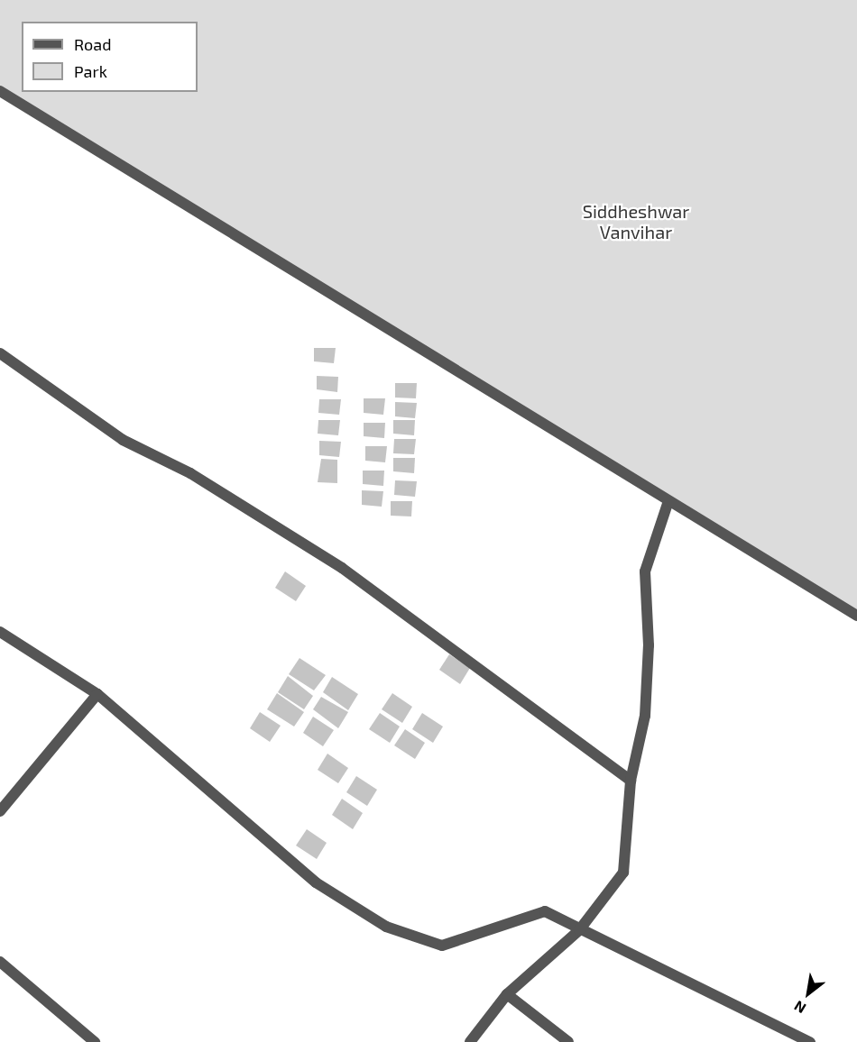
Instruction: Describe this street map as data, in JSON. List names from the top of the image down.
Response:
{
  "parks": ["Siddheshwar Vanvihar"],
  "legend": ["Road", "Park"],
  "north": "bottom left"
}
